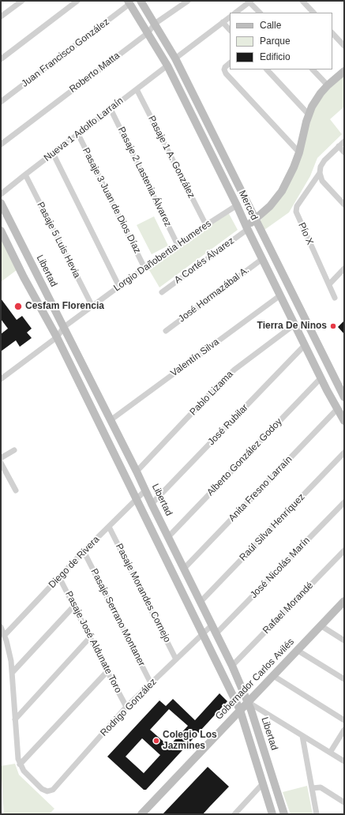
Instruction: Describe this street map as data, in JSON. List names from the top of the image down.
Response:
{
  "streets": {
    "street": [
      "Juan Francisco González",
      "Roberto Matta",
      "Nueva 1 Adolfo Larraín",
      "Pasaje 1 A. González",
      "Pasaje 2 Lastenia Álvarez",
      "Pasaje 3 Juan de Dios Díaz",
      "Merced",
      "Pío X",
      "Pasaje 5 Luis Hevia",
      "Lorgio Dañobertia Humeres",
      "A Cortés Álvarez",
      "Libertad",
      "José Hormazábal A.",
      "Valentín Silva",
      "Pablo Lizama",
      "José Rubilar",
      "Alberto González Godoy",
      "Anita Fresno Larraín",
      "Raúl Silva Henríquez",
      "Diego de Rivera",
      "José Nicolás Marín",
      "Pasaje Morandes Cornejo",
      "Rafael Morandé",
      "Pasaje Serrano Montaner",
      "Pasaje José Aldunate Toro",
      "Gobernador Carlos Avilés",
      "Rodrigo González"
    ]
  },
  "crossings": [
    ["Juan Francisco González", "Merced"],
    ["Roberto Matta", "Merced"],
    ["Nueva 1 Adolfo Larraín", "Pasaje 1 A. González"],
    ["Nueva 1 Adolfo Larraín", "Pasaje 2 Lastenia Álvarez"],
    ["Nueva 1 Adolfo Larraín", "Pasaje 3 Juan de Dios Díaz"],
    ["Nueva 1 Adolfo Larraín", "Merced"],
    ["Nueva 1 Adolfo Larraín", "Pasaje 5 Luis Hevia"],
    ["Pasaje 1 A. González", "Lorgio Dañobertia Humeres"],
    ["Pasaje 2 Lastenia Álvarez", "Lorgio Dañobertia Humeres"],
    ["Pasaje 3 Juan de Dios Díaz", "Lorgio Dañobertia Humeres"],
    ["Merced", "Lorgio Dañobertia Humeres"],
    ["Merced", "A Cortés Álvarez"],
    ["Merced", "José Hormazábal A."],
    ["Merced", "Valentín Silva"],
    ["Merced", "Pablo Lizama"],
    ["Merced", "José Rubilar"],
    ["Merced", "Alberto González Godoy"],
    ["Merced", "Anita Fresno Larraín"],
    ["Pasaje 5 Luis Hevia", "Lorgio Dañobertia Humeres"],
    ["Lorgio Dañobertia Humeres", "Libertad"],
    ["Libertad", "Valentín Silva"],
    ["Libertad", "Pablo Lizama"],
    ["Libertad", "José Rubilar"],
    ["Libertad", "Alberto González Godoy"],
    ["Libertad", "Anita Fresno Larraín"],
    ["Libertad", "Raúl Silva Henríquez"],
    ["Libertad", "Diego de Rivera"],
    ["Libertad", "José Nicolás Marín"],
    ["Libertad", "Rafael Morandé"],
    ["Libertad", "Gobernador Carlos Avilés"],
    ["Libertad", "Rodrigo González"],
    ["Diego de Rivera", "Pasaje Morandes Cornejo"],
    ["Diego de Rivera", "Pasaje Serrano Montaner"],
    ["Diego de Rivera", "Pasaje José Aldunate Toro"],
    ["Pasaje Morandes Cornejo", "Rodrigo González"],
    ["Pasaje Serrano Montaner", "Rodrigo González"],
    ["Pasaje José Aldunate Toro", "Rodrigo González"]
  ],
  "places": ["Cesfam Florencia", "Tierra De Ninos", "Colegio Los Jazmines"],
  "legend": ["Calle", "Parque", "Edificio"]
}
